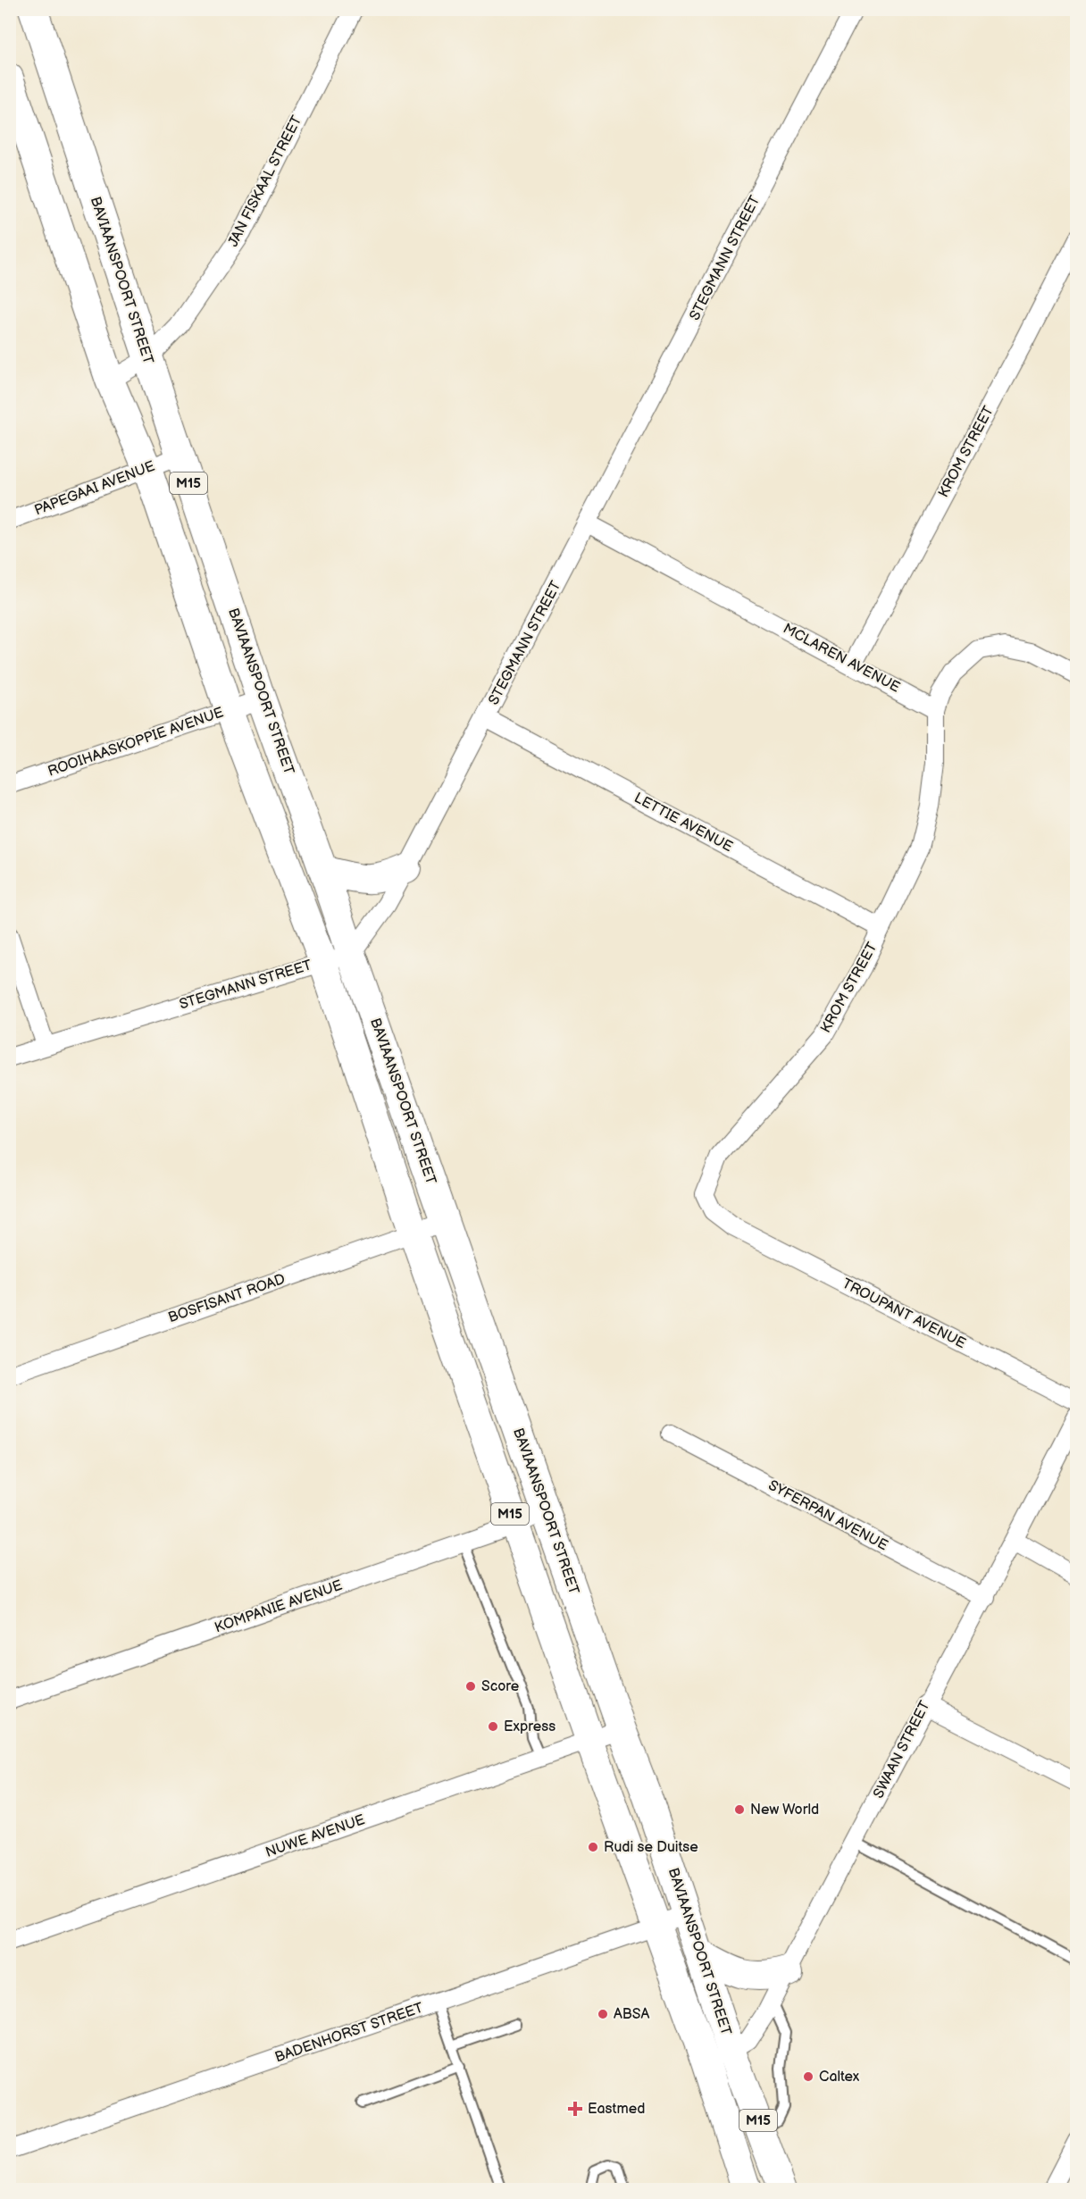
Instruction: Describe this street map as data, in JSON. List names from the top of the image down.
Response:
{
  "streets": {
    "main road": ["BAVIAANSPOORT STREET", "M15"],
    "street": [
      "JAN FISKAAL STREET",
      "STEGMANN STREET",
      "KROM STREET",
      "PAPEGAAI AVENUE",
      "MCLAREN AVENUE",
      "ROOIHAASKOPPIE AVENUE",
      "LETTIE AVENUE",
      "BOSFISANT ROAD",
      "TROUPANT AVENUE",
      "SYFERPAN AVENUE",
      "KOMPANIE AVENUE",
      "SWAAN STREET",
      "NUWE AVENUE",
      "BADENHORST STREET"
    ]
  },
  "crossings": [
    ["JAN FISKAAL STREET", "BAVIAANSPOORT STREET"],
    ["STEGMANN STREET", "BAVIAANSPOORT STREET"],
    ["STEGMANN STREET", "MCLAREN AVENUE"],
    ["STEGMANN STREET", "LETTIE AVENUE"],
    ["BAVIAANSPOORT STREET", "PAPEGAAI AVENUE"],
    ["BAVIAANSPOORT STREET", "ROOIHAASKOPPIE AVENUE"],
    ["BAVIAANSPOORT STREET", "BOSFISANT ROAD"],
    ["BAVIAANSPOORT STREET", "KOMPANIE AVENUE"],
    ["BAVIAANSPOORT STREET", "SWAAN STREET"],
    ["BAVIAANSPOORT STREET", "NUWE AVENUE"],
    ["BAVIAANSPOORT STREET", "BADENHORST STREET"],
    ["KROM STREET", "MCLAREN AVENUE"],
    ["KROM STREET", "LETTIE AVENUE"],
    ["KROM STREET", "TROUPANT AVENUE"],
    ["SYFERPAN AVENUE", "SWAAN STREET"]
  ],
  "places": {
    "other": [
      "Score",
      "Express",
      "New World",
      "Rudi se Duitse",
      "ABSA",
      "Caltex"
    ],
    "health": ["Eastmed"]
  }
}
